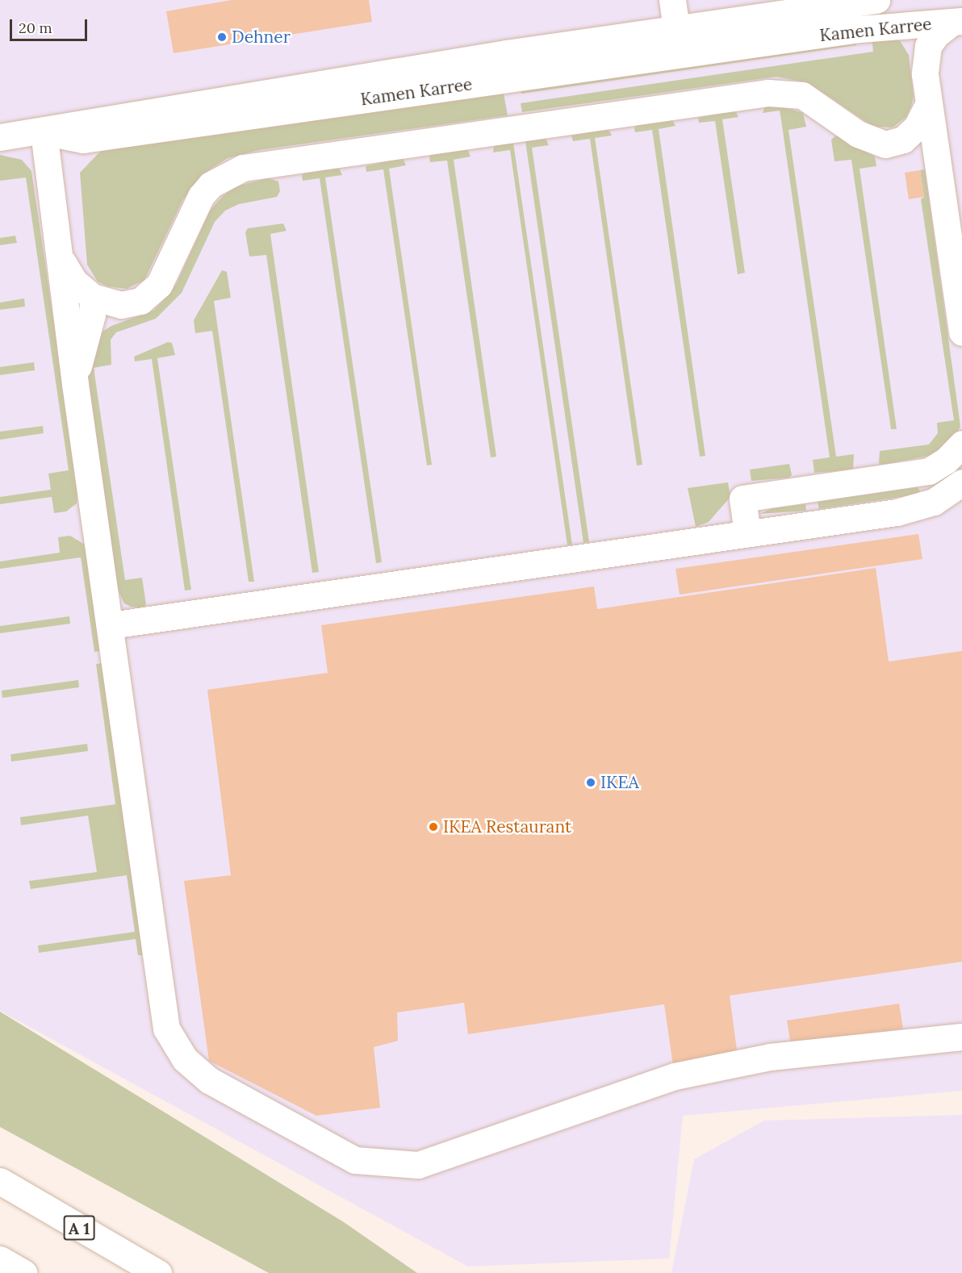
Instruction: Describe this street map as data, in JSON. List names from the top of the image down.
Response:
{
  "streets": {
    "main road": ["Kamen Karree", "A 1"]
  },
  "places": ["Dehner", "IKEA", "IKEA Restaurant"],
  "scale_bar": "20 m"
}
